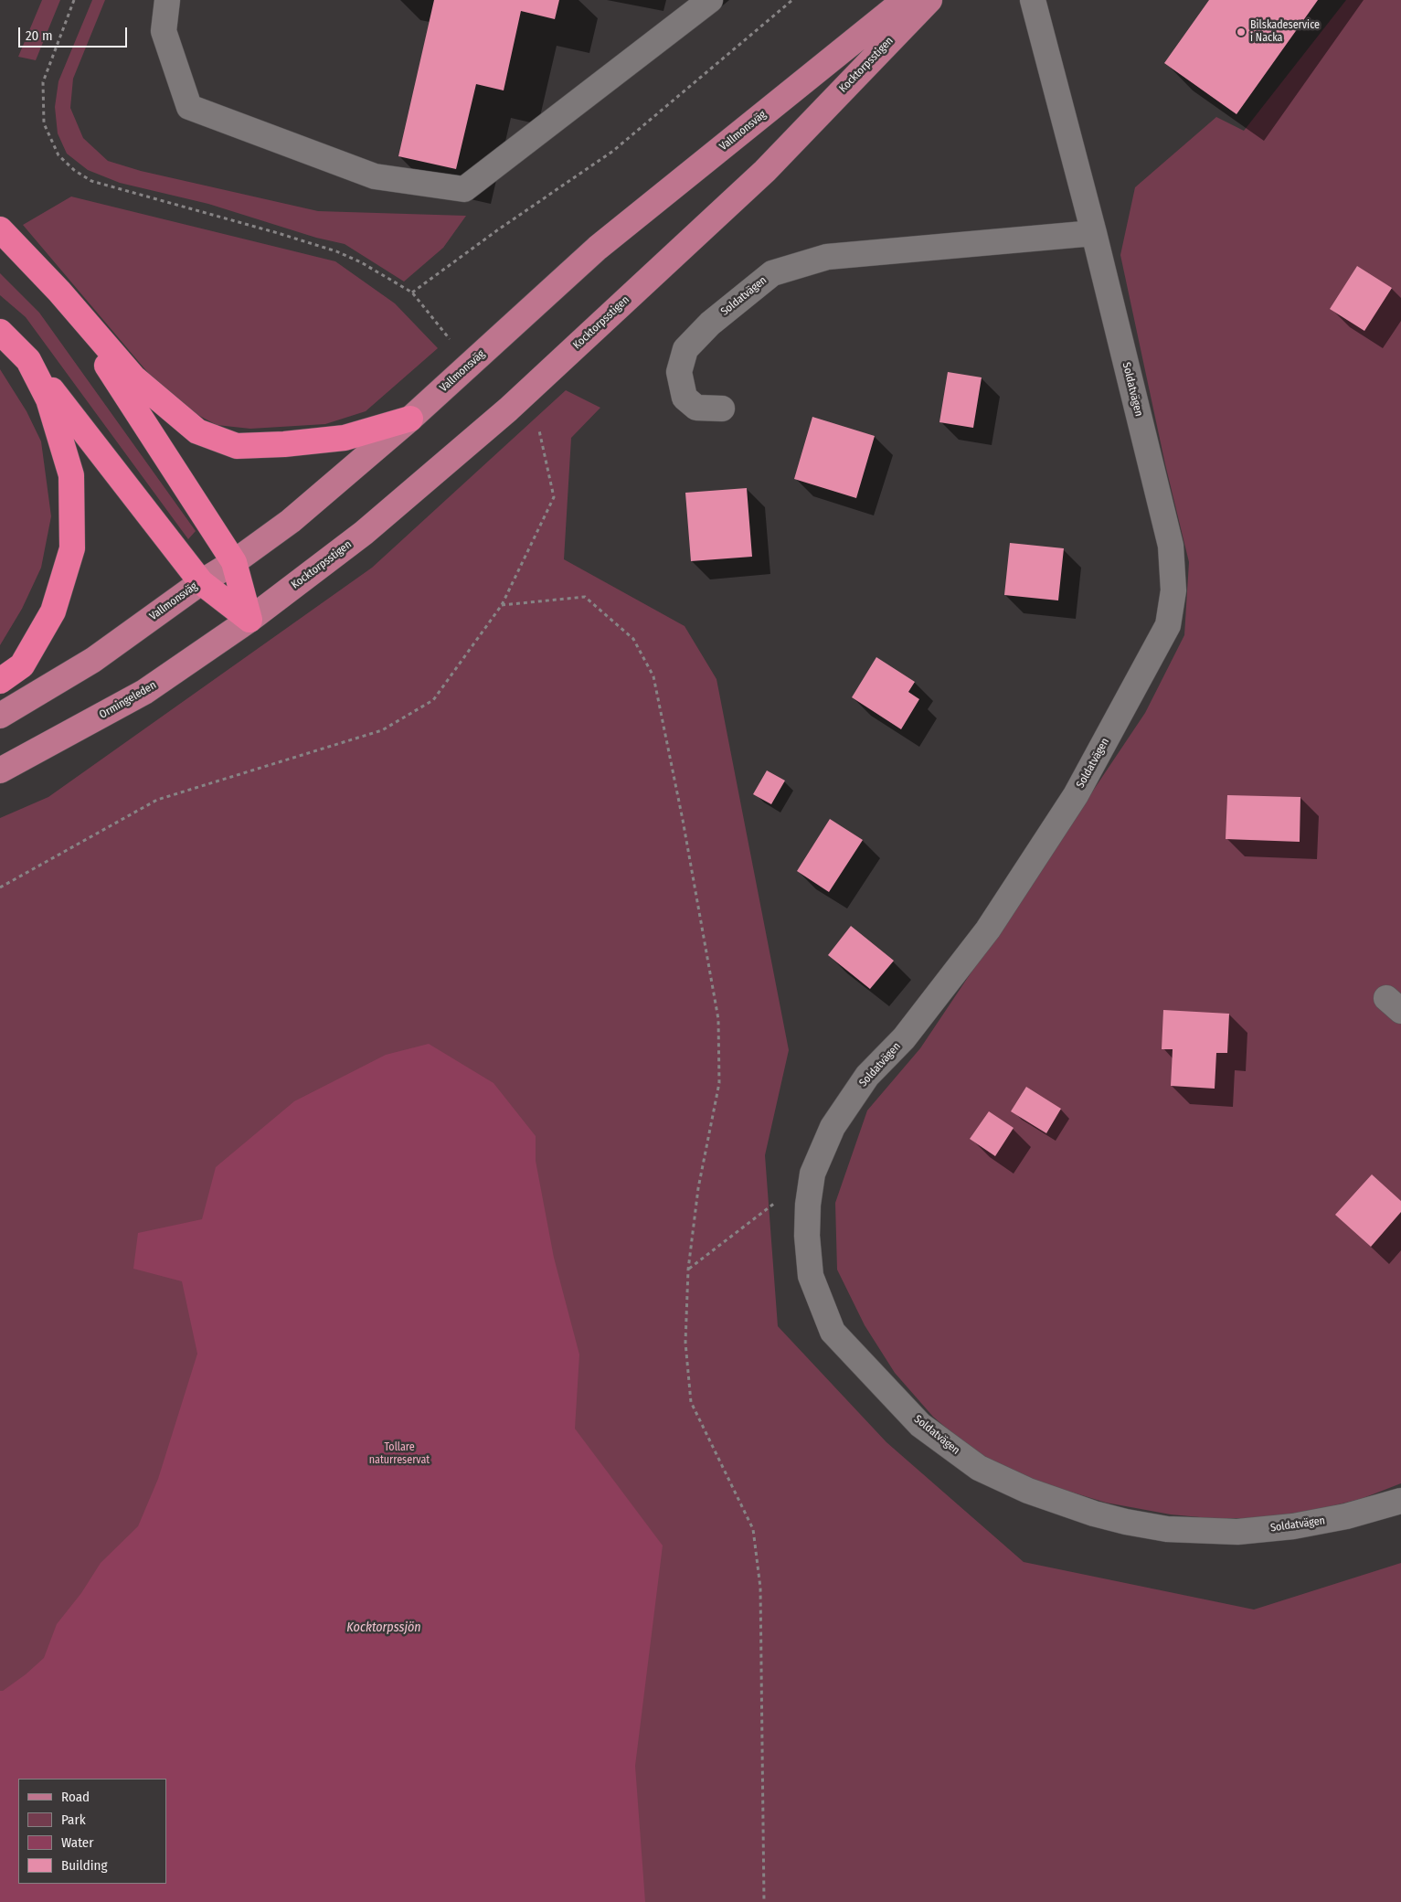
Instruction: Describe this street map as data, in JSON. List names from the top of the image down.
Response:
{
  "streets": {
    "main road": ["Kocktorpsstigen", "Vallmonsväg", "Ormingeleden"],
    "street": ["Soldatvägen"]
  },
  "crossings": [
    ["Kocktorpsstigen", "Ormingeleden"]
  ],
  "water": ["Kocktorpssjön"],
  "parks": ["Tollare naturreservat"],
  "places": ["Bilskadeservice i Nacka"],
  "legend": [
    "Road",
    "Park",
    "Water",
    "Building"
  ],
  "scale_bar": "20 m"
}
